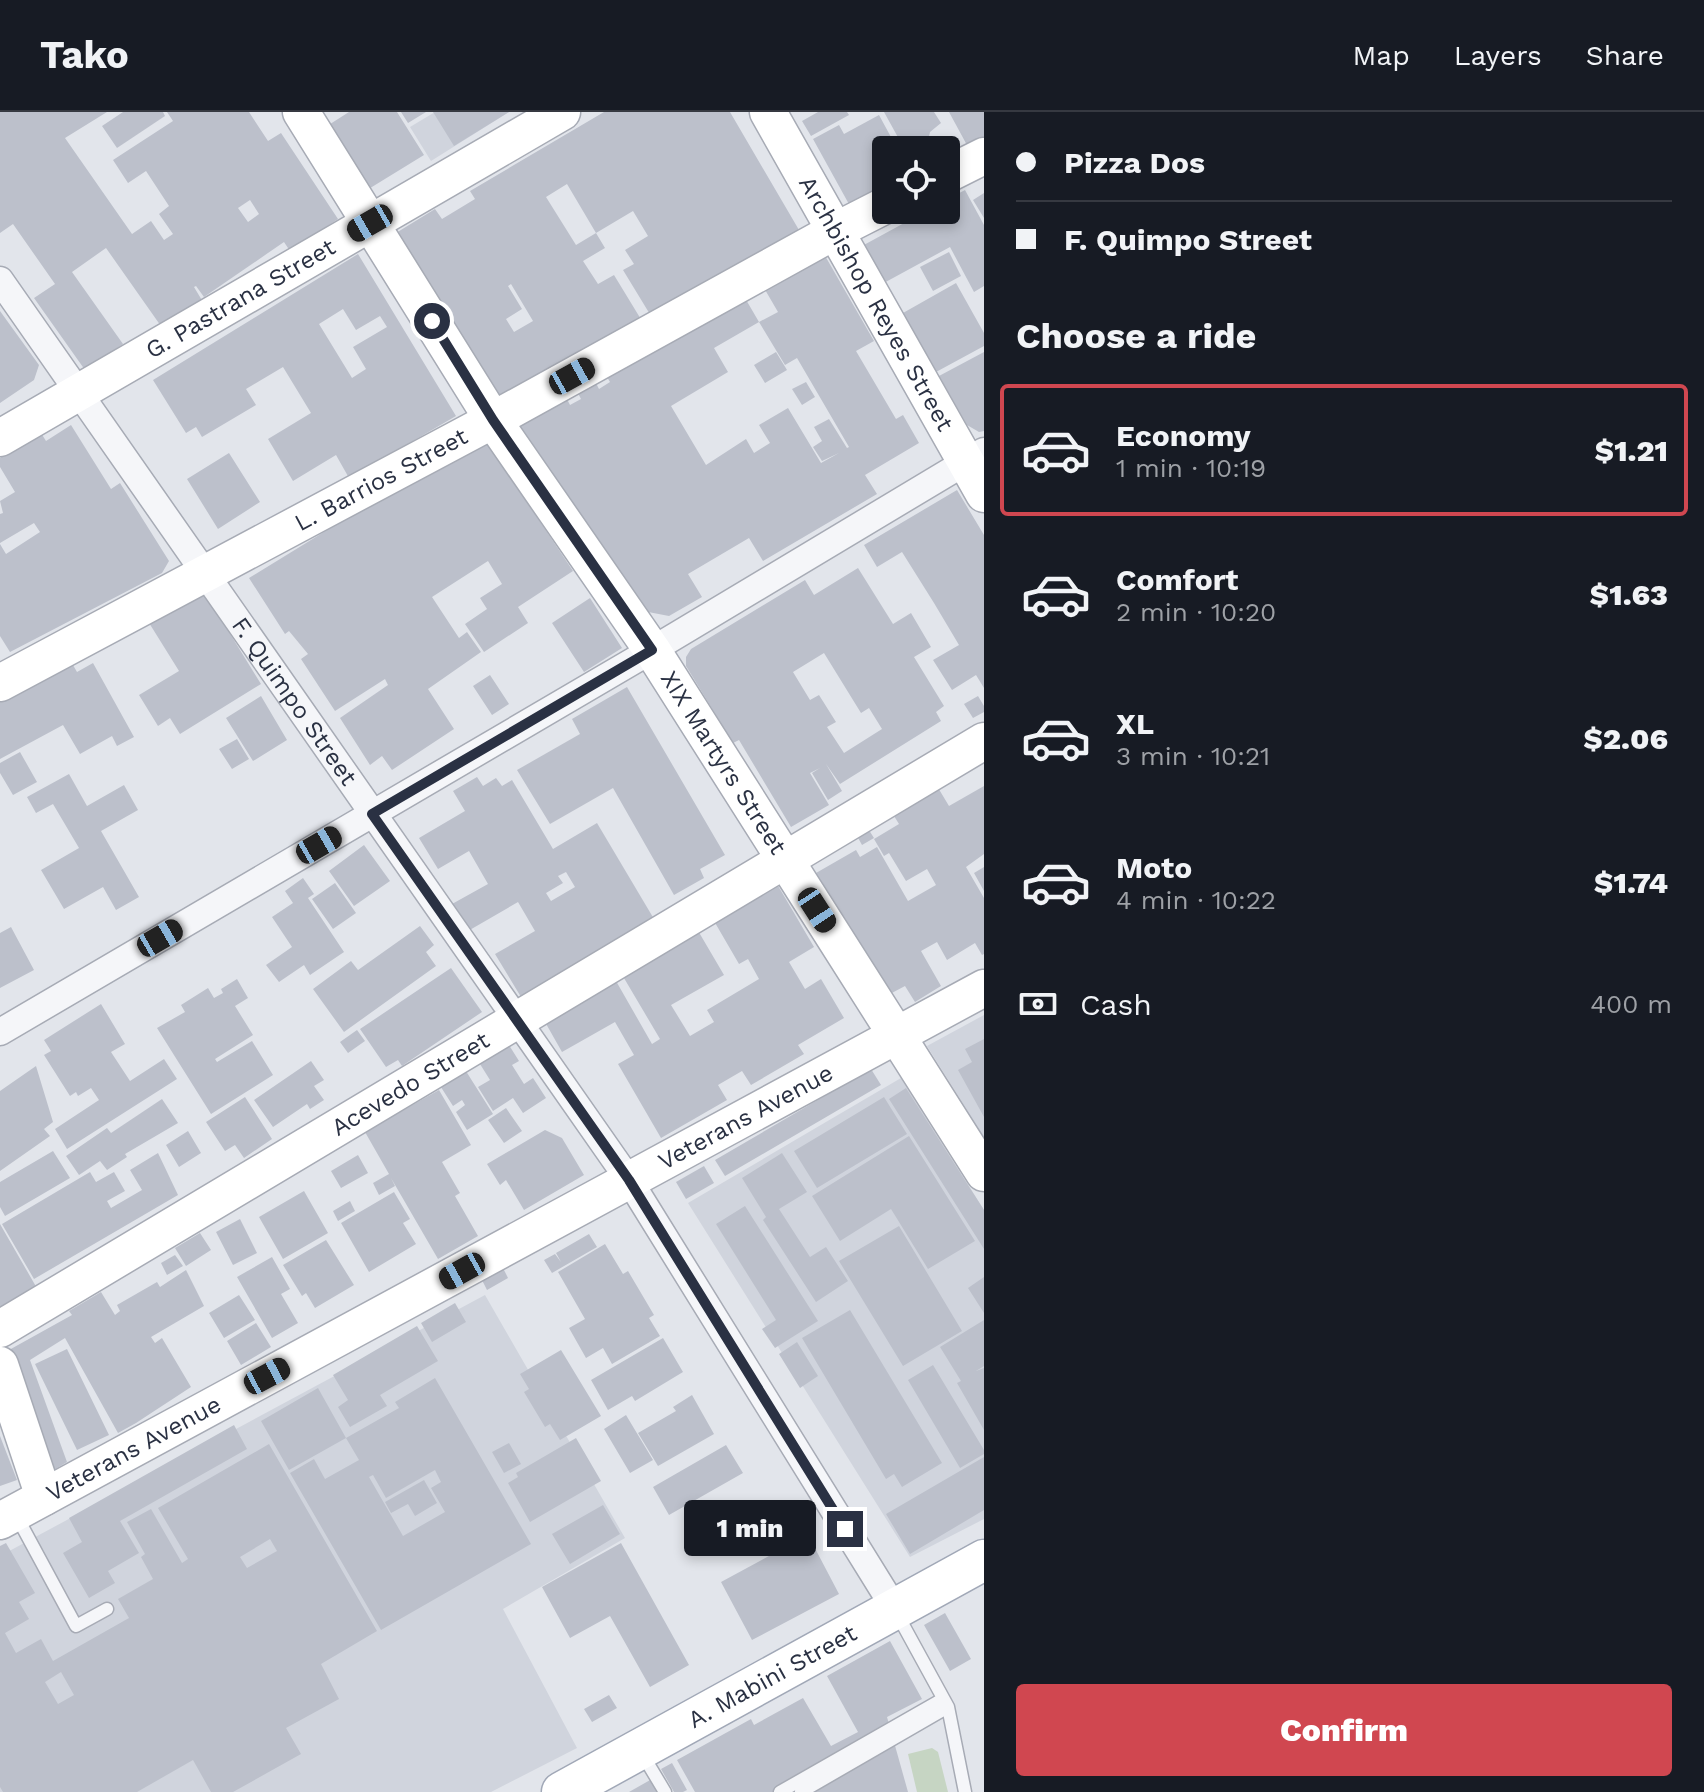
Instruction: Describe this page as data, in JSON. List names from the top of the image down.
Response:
{
  "streets": {
    "main road": ["A. Mabini Street"],
    "street": [
      "G. Pastrana Street",
      "Archbishop Reyes Street",
      "L. Barrios Street",
      "F. Quimpo Street",
      "XIX Martyrs Street",
      "Acevedo Street",
      "Veterans Avenue"
    ]
  },
  "crossings": [
    ["G. Pastrana Street", "F. Quimpo Street"],
    ["G. Pastrana Street", "XIX Martyrs Street"],
    ["Archbishop Reyes Street", "L. Barrios Street"],
    ["L. Barrios Street", "F. Quimpo Street"],
    ["L. Barrios Street", "XIX Martyrs Street"],
    ["F. Quimpo Street", "Acevedo Street"],
    ["F. Quimpo Street", "Veterans Avenue"],
    ["F. Quimpo Street", "A. Mabini Street"],
    ["XIX Martyrs Street", "Acevedo Street"],
    ["XIX Martyrs Street", "Veterans Avenue"]
  ],
  "page": {
    "header": "Tako",
    "nav": ["Map", "Layers", "Share"],
    "banner": ["Pizza Dos", "F. Quimpo Street"],
    "heading": "Choose a ride",
    "list": [
      {
        "name": "Economy",
        "note": "1 min · 10:19",
        "value": "$1.21"
      },
      {
        "name": "Comfort",
        "note": "2 min · 10:20",
        "value": "$1.63"
      },
      {
        "name": "XL",
        "note": "3 min · 10:21",
        "value": "$2.06"
      },
      {
        "name": "Moto",
        "note": "4 min · 10:22",
        "value": "$1.74"
      }
    ],
    "pay": ["Cash", "400 m"],
    "bubble": "1 min",
    "buttons": "Confirm"
  }
}
